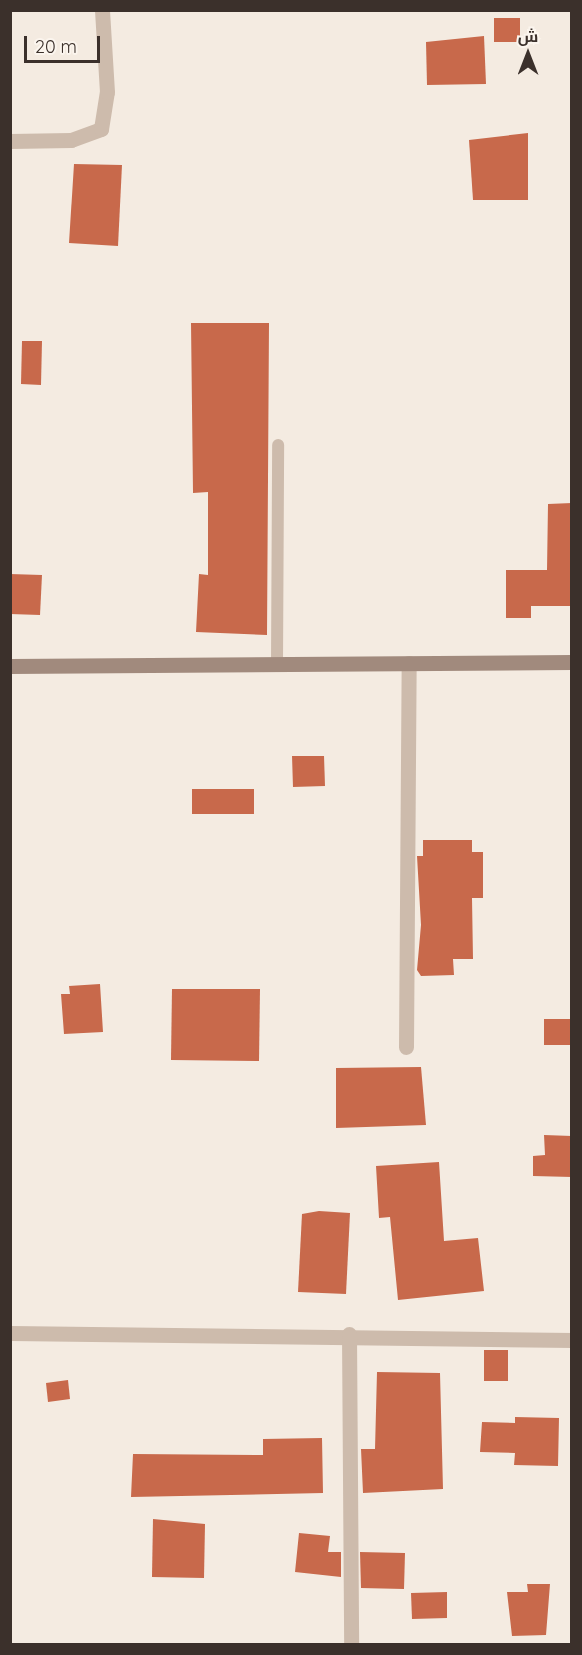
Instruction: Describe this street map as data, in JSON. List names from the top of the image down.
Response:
{
  "scale_bar": "20 m",
  "north": "top"
}
